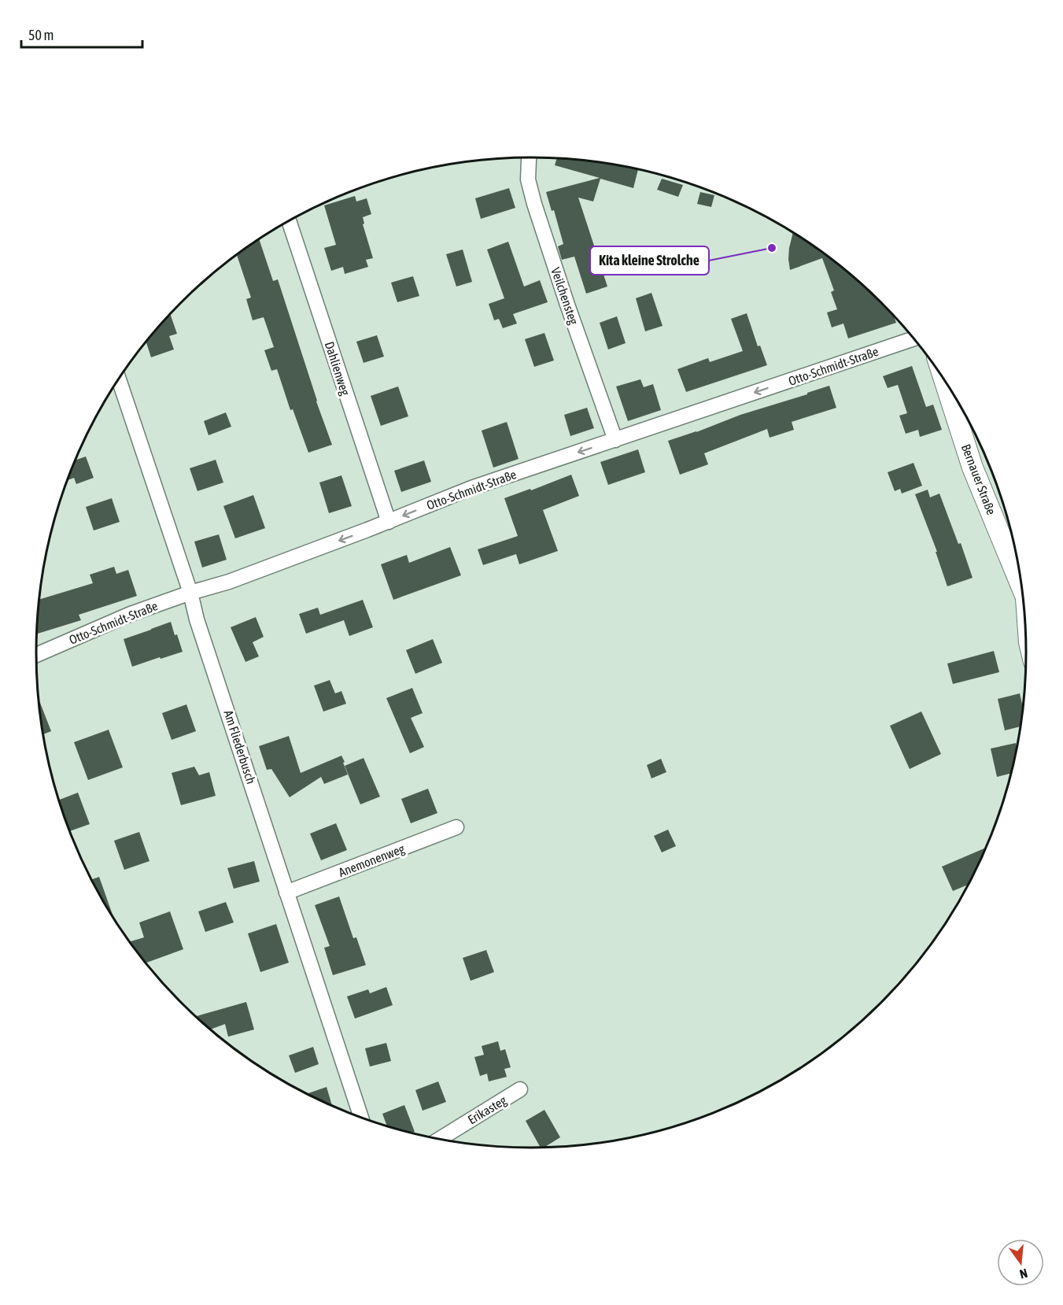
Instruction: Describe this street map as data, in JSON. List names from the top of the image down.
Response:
{
  "streets": {
    "main road": ["Bernauer Straße"],
    "street": [
      "Veilchensteg",
      "Otto-Schmidt-Straße",
      "Dahlienweg",
      "Am Fliederbusch",
      "Anemonenweg",
      "Erikasteg"
    ]
  },
  "crossings": [
    ["Veilchensteg", "Otto-Schmidt-Straße"],
    ["Otto-Schmidt-Straße", "Dahlienweg"],
    ["Otto-Schmidt-Straße", "Am Fliederbusch"],
    ["Am Fliederbusch", "Anemonenweg"]
  ],
  "one_way": ["Otto-Schmidt-Straße"],
  "places": ["Kita kleine Strolche"],
  "scale_bar": "50 m",
  "north": "bottom"
}
